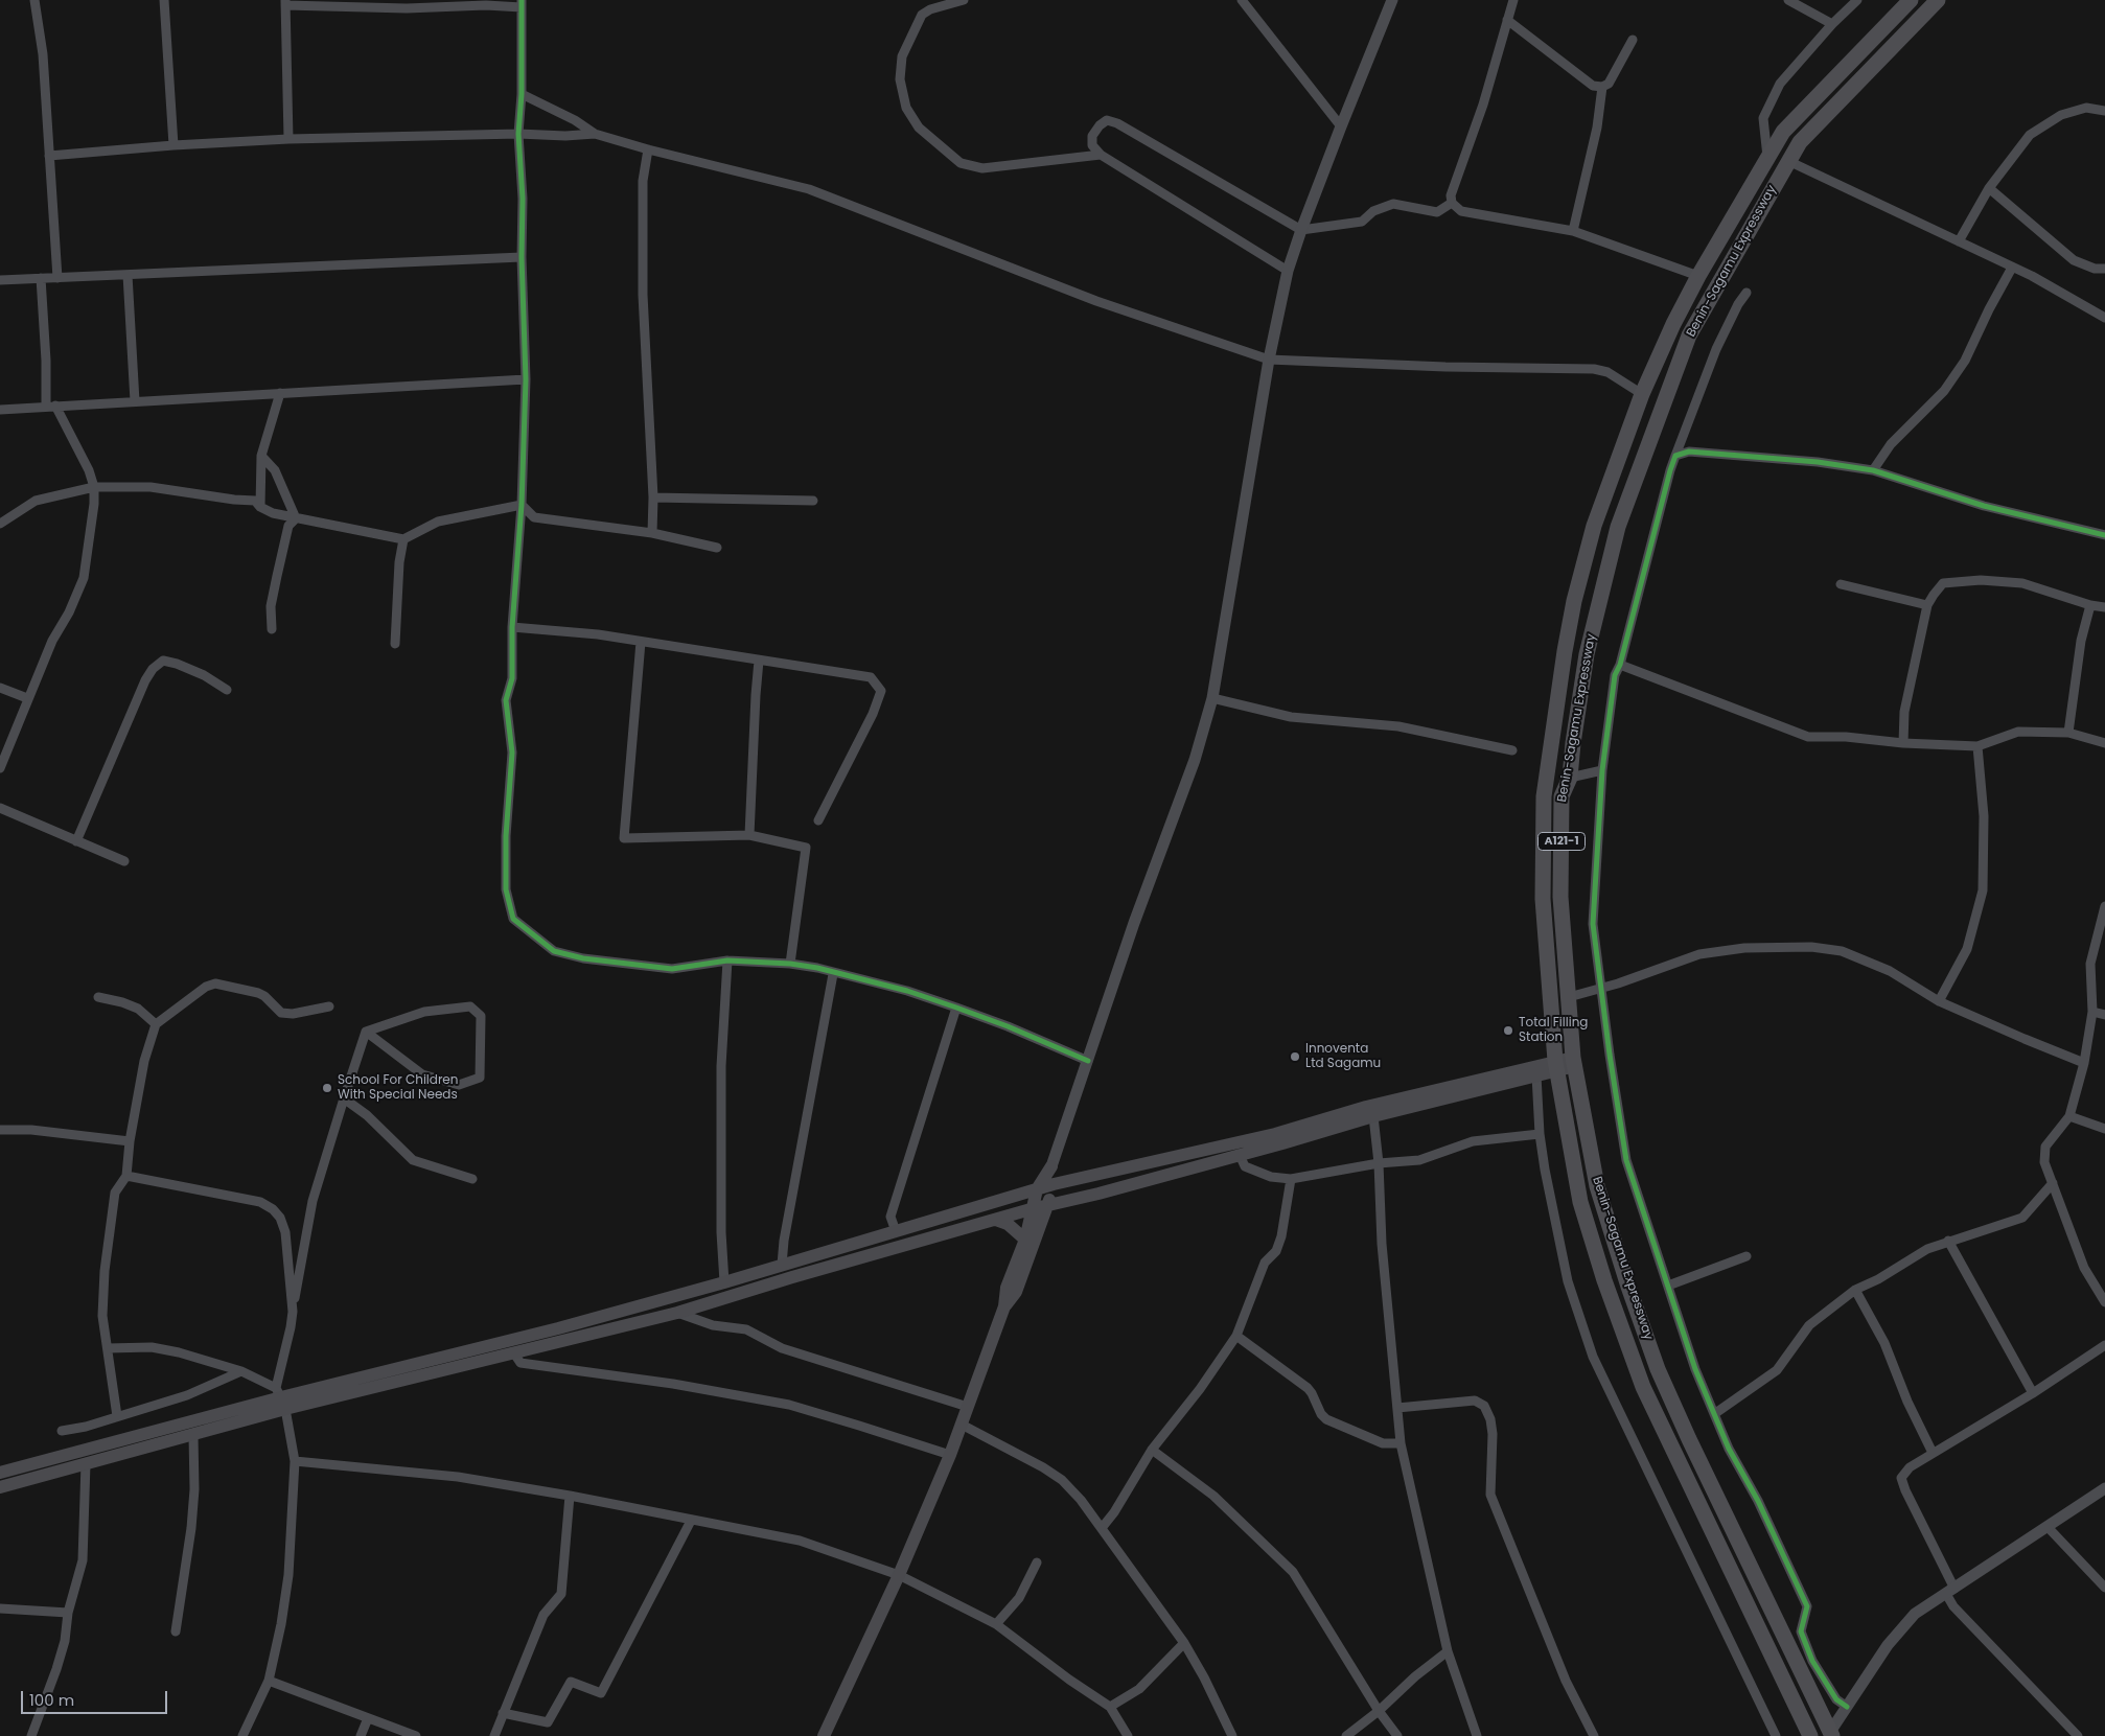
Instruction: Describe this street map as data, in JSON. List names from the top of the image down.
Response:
{
  "streets": {
    "highway": ["Benin-Sagamu Expressway", "A121-1"]
  },
  "places": ["Total Filling Station", "Innoventa Ltd Sagamu", "School For Children With Special Needs"],
  "scale_bar": "100 m"
}
